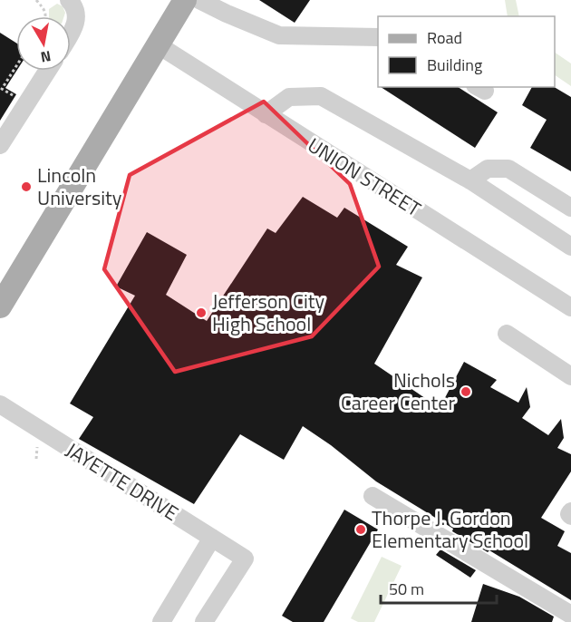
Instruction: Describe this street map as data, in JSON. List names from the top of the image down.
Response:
{
  "streets": {
    "street": ["UNION STREET", "JAYETTE DRIVE"]
  },
  "places": [
    "Lincoln University",
    "Jefferson City High School",
    "Nichols Career Center",
    "Thorpe J. Gordon Elementary School"
  ],
  "legend": ["Road", "Building"],
  "scale_bar": "50 m",
  "north": "bottom"
}
